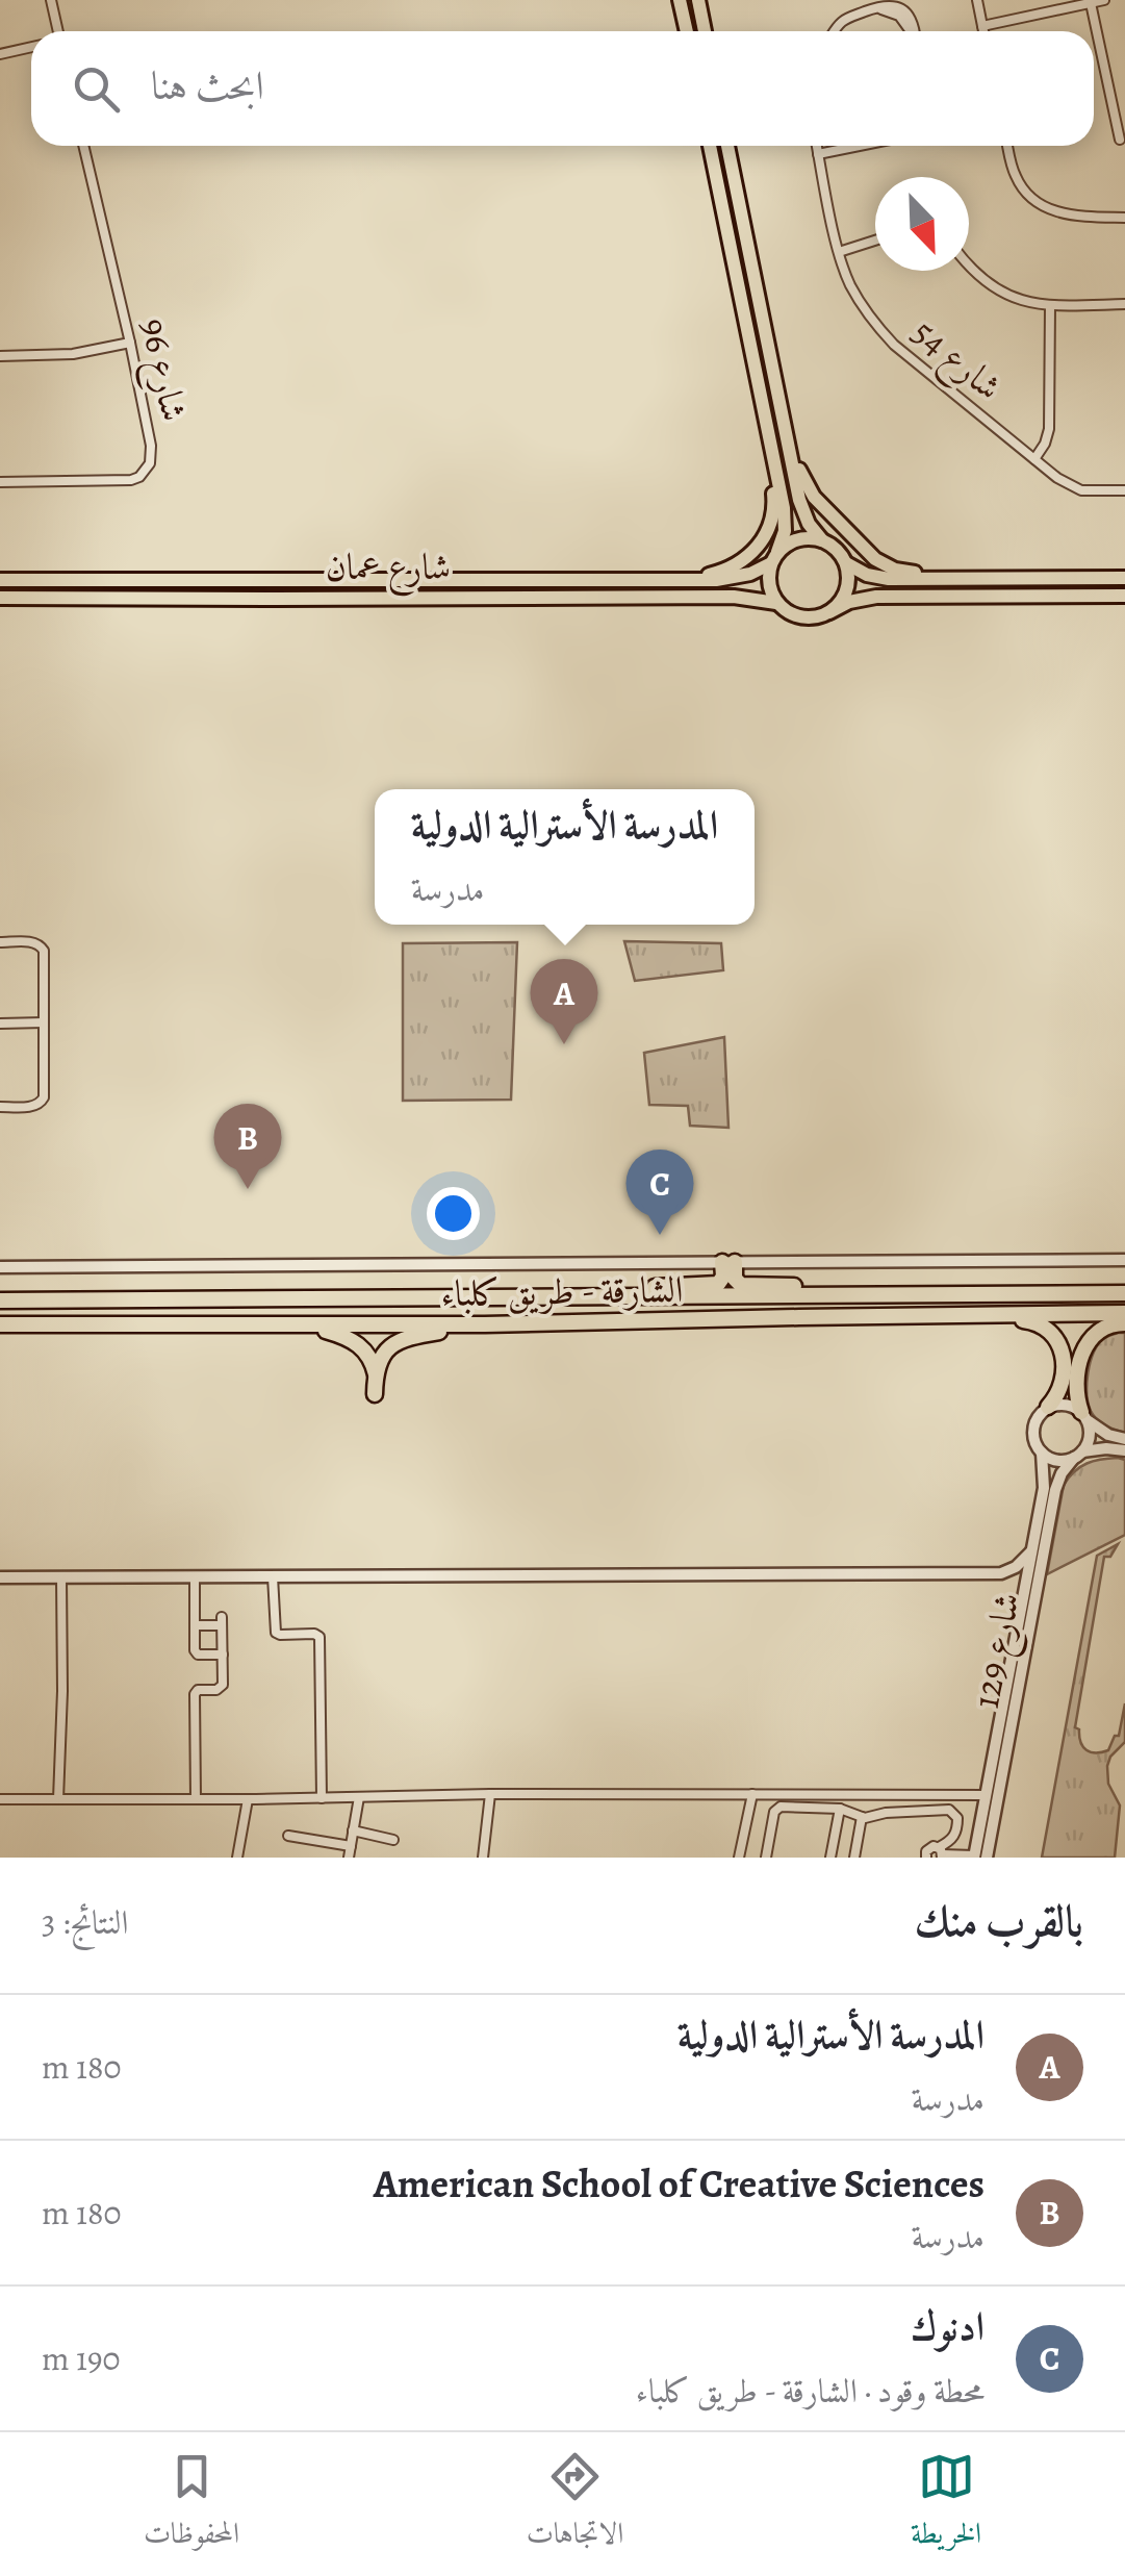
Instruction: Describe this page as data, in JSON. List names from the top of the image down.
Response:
{
  "streets": {
    "highway": ["الشارقة - طريق كلباء"],
    "main road": ["شارع عمان"],
    "street": ["شارع 54", "شارع 96", "شارع 129"]
  },
  "north": "bottom right",
  "page": {
    "search": "ابحث هنا",
    "popup": ["المدرسة الأسترالية الدولية", "مدرسة"],
    "pins": ["A", "B", "C"],
    "heading": ["بالقرب منك", "النتائج: 3"],
    "list": [
      {
        "mark": "A",
        "name": "المدرسة الأسترالية الدولية",
        "note": "مدرسة",
        "value": "180 m"
      },
      {
        "mark": "B",
        "name": "American School of Creative Sciences",
        "note": "مدرسة",
        "value": "180 m"
      },
      {
        "mark": "C",
        "name": "ادنوك",
        "note": "محطة وقود · الشارقة - طريق كلباء",
        "value": "190 m"
      }
    ],
    "nav": ["الخريطة", "الاتجاهات", "المحفوظات"]
  }
}
